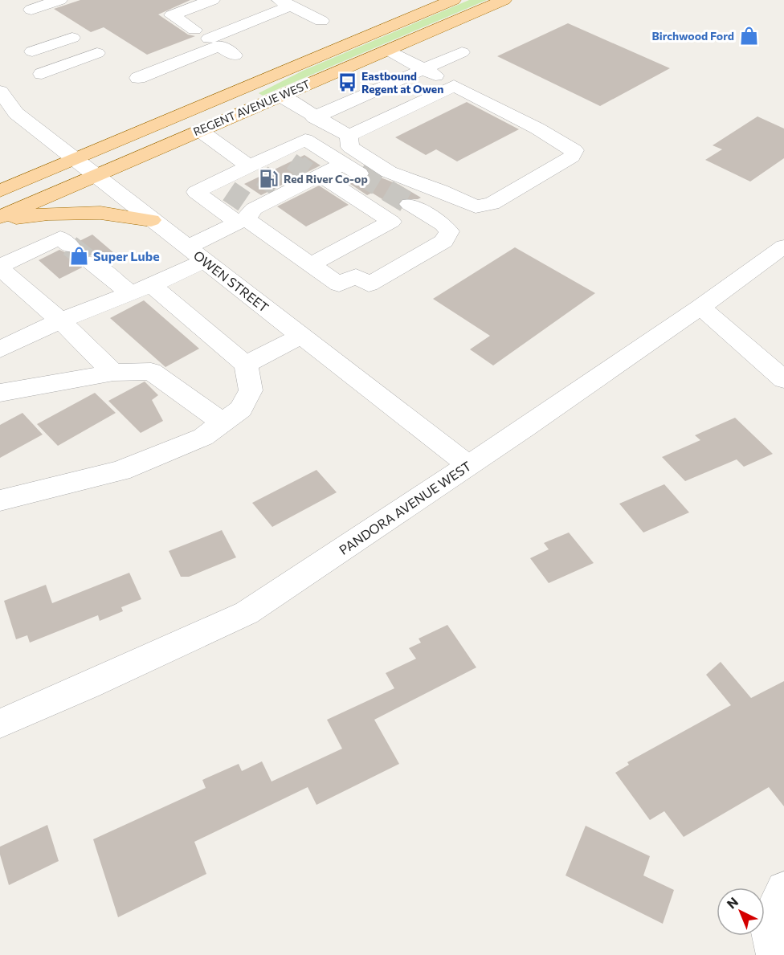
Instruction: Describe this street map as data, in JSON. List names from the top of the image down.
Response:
{
  "streets": {
    "main road": ["REGENT AVENUE WEST"],
    "street": ["OWEN STREET", "PANDORA AVENUE WEST"]
  },
  "crossings": [
    ["REGENT AVENUE WEST", "OWEN STREET"],
    ["OWEN STREET", "PANDORA AVENUE WEST"]
  ],
  "places": {
    "shop": ["Birchwood Ford", "Super Lube"],
    "bus stop": ["Eastbound Regent at Owen"],
    "fuel station": ["Red River Co-op"]
  },
  "north": "top left"
}
